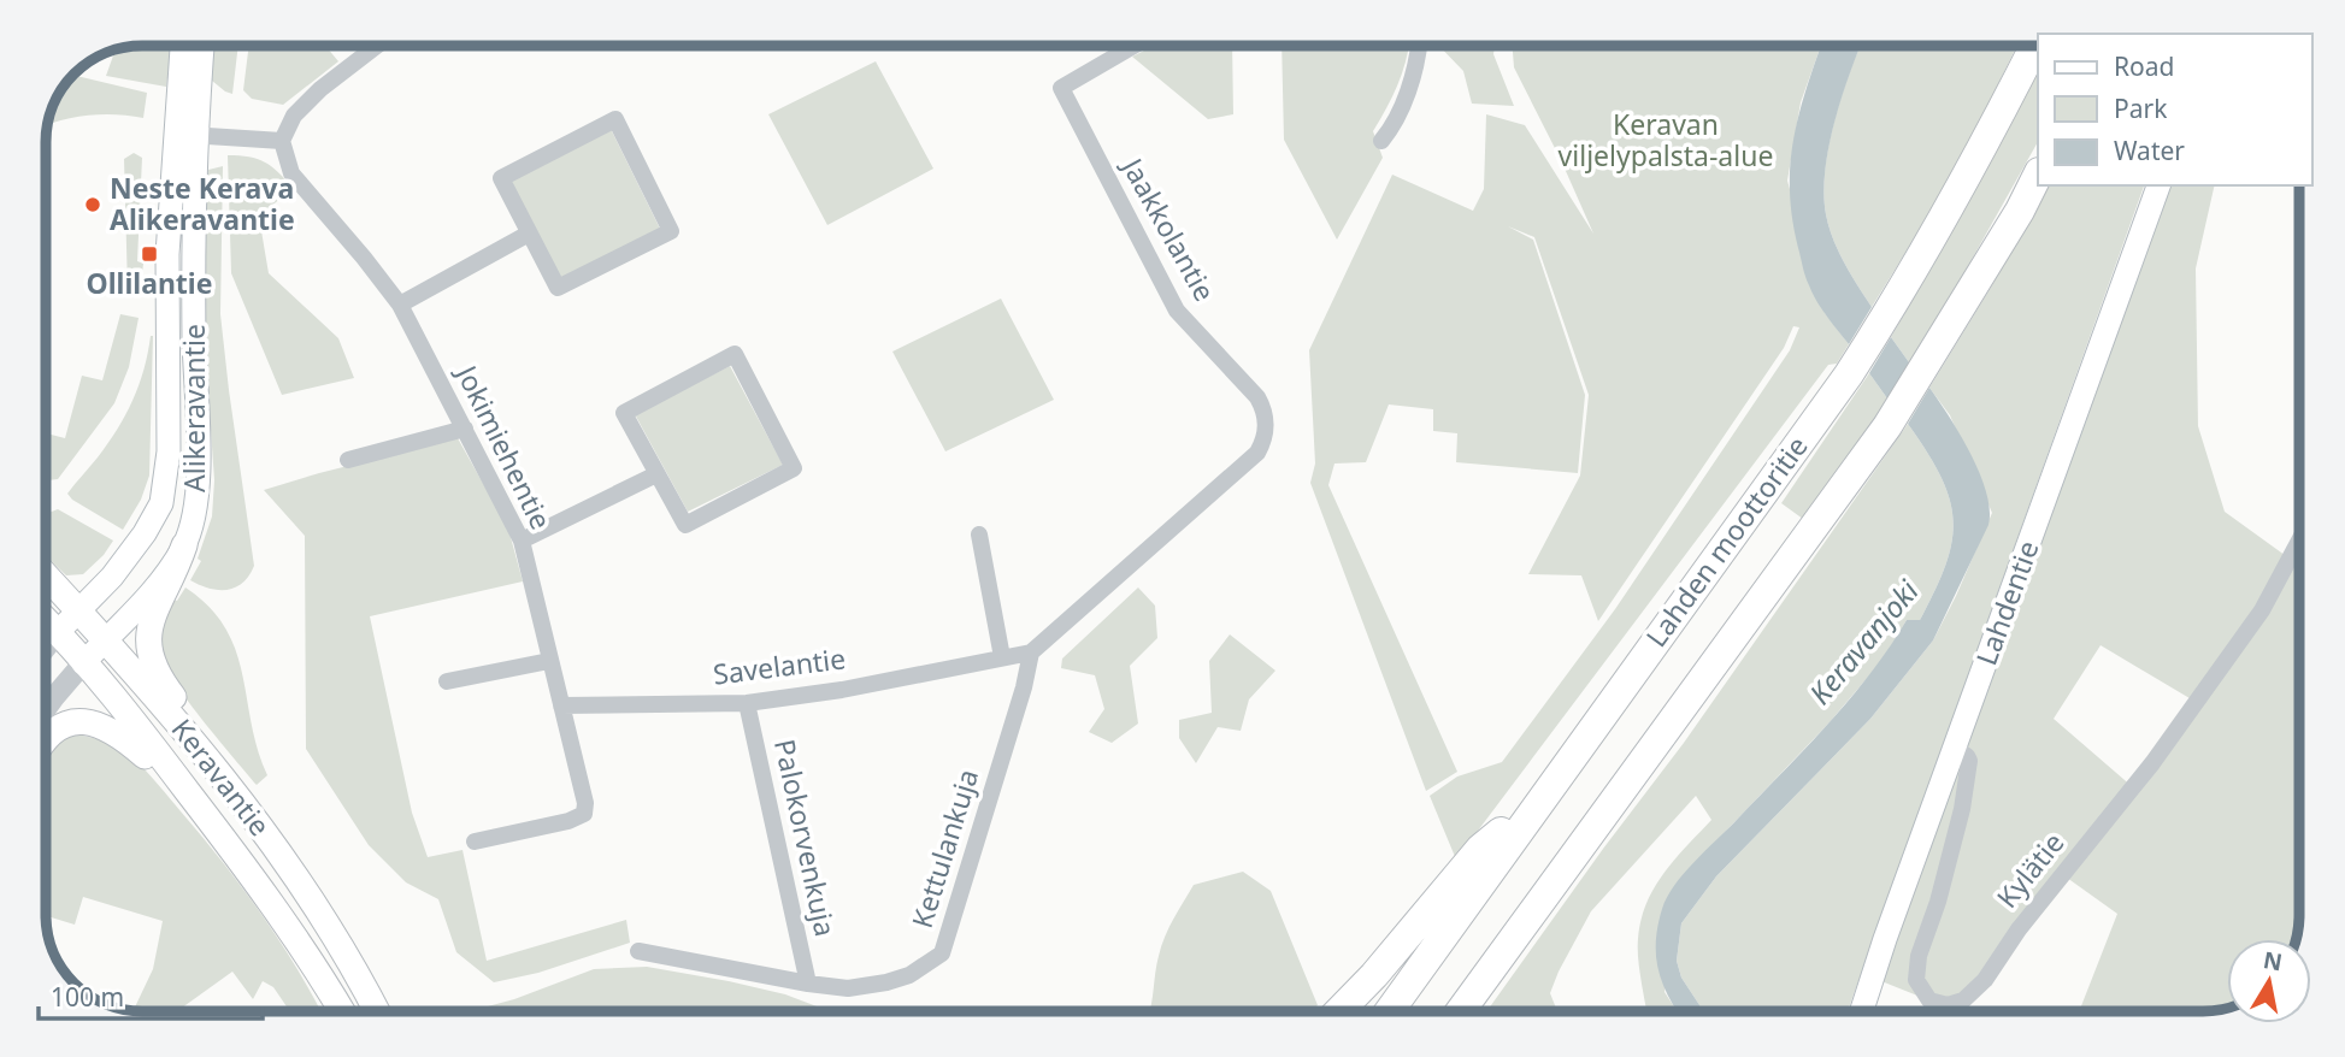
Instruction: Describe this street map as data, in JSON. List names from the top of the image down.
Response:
{
  "streets": {
    "highway": ["Lahden moottoritie"],
    "main road": ["Alikeravantie", "Lahdentie", "Keravantie"],
    "street": [
      "Jaakkolantie",
      "Jokimiehentie",
      "Savelantie",
      "Palokorvenkuja",
      "Kettulankuja",
      "Kylätie"
    ]
  },
  "crossings": [
    ["Jaakkolantie", "Kettulankuja"],
    ["Alikeravantie", "Keravantie"],
    ["Jokimiehentie", "Savelantie"],
    ["Lahdentie", "Kylätie"],
    ["Savelantie", "Palokorvenkuja"],
    ["Palokorvenkuja", "Kettulankuja"]
  ],
  "water": ["Keravanjoki"],
  "parks": ["Keravan viljelypalsta-alue"],
  "places": {
    "other": ["Neste Kerava Alikeravantie"],
    "transit": ["Ollilantie"]
  },
  "legend": ["Road", "Park", "Water"],
  "scale_bar": "100 m",
  "north": "top"
}
